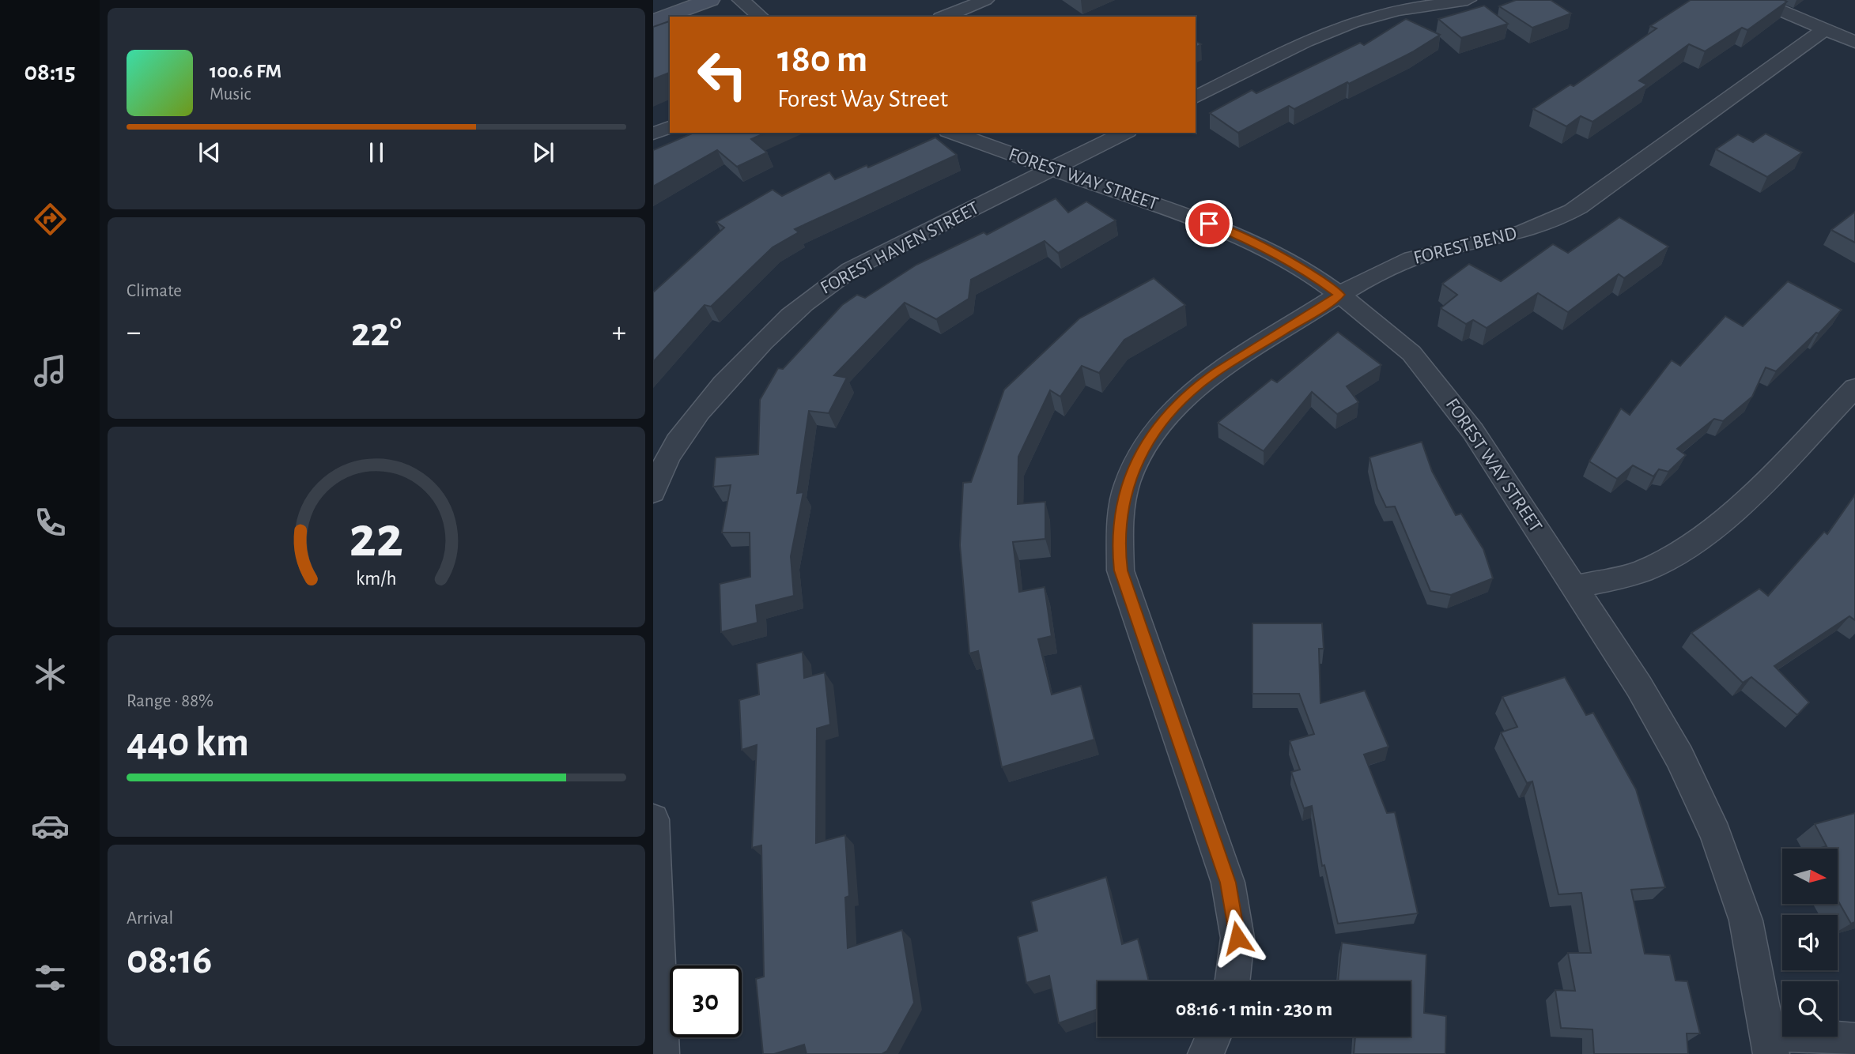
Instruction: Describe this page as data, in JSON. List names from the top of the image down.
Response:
{
  "streets": {
    "street": ["FOREST WAY STREET", "FOREST BEND", "FOREST HAVEN STREET"]
  },
  "crossings": [
    ["FOREST WAY STREET", "FOREST BEND"],
    ["FOREST WAY STREET", "FOREST HAVEN STREET"]
  ],
  "north": "right",
  "page": {
    "tabs": "08:15",
    "turn": ["180 m", "Forest Way Street"],
    "song": ["100.6 FM", "Music"],
    "tile": [
      "Climate",
      ["Range · 88%", "440 km"],
      ["Arrival", "08:16"]
    ],
    "heat": ["−", "22°", "+"],
    "limit": "30",
    "trip": "08:16 · 1 min · 230 m",
    "gauge": ["22", "km/h"]
  }
}
